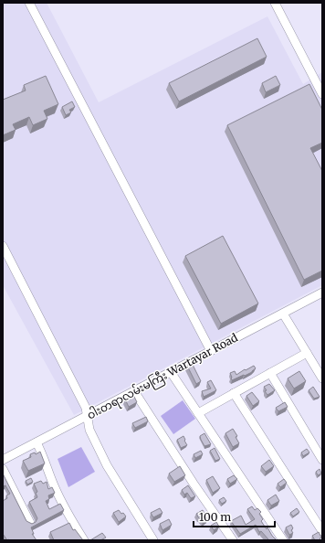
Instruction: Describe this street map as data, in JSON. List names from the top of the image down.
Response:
{
  "streets": {
    "street": ["ဝါးတရာလမ်းမကြီး Wartayar Road"]
  },
  "scale_bar": "100 m"
}
